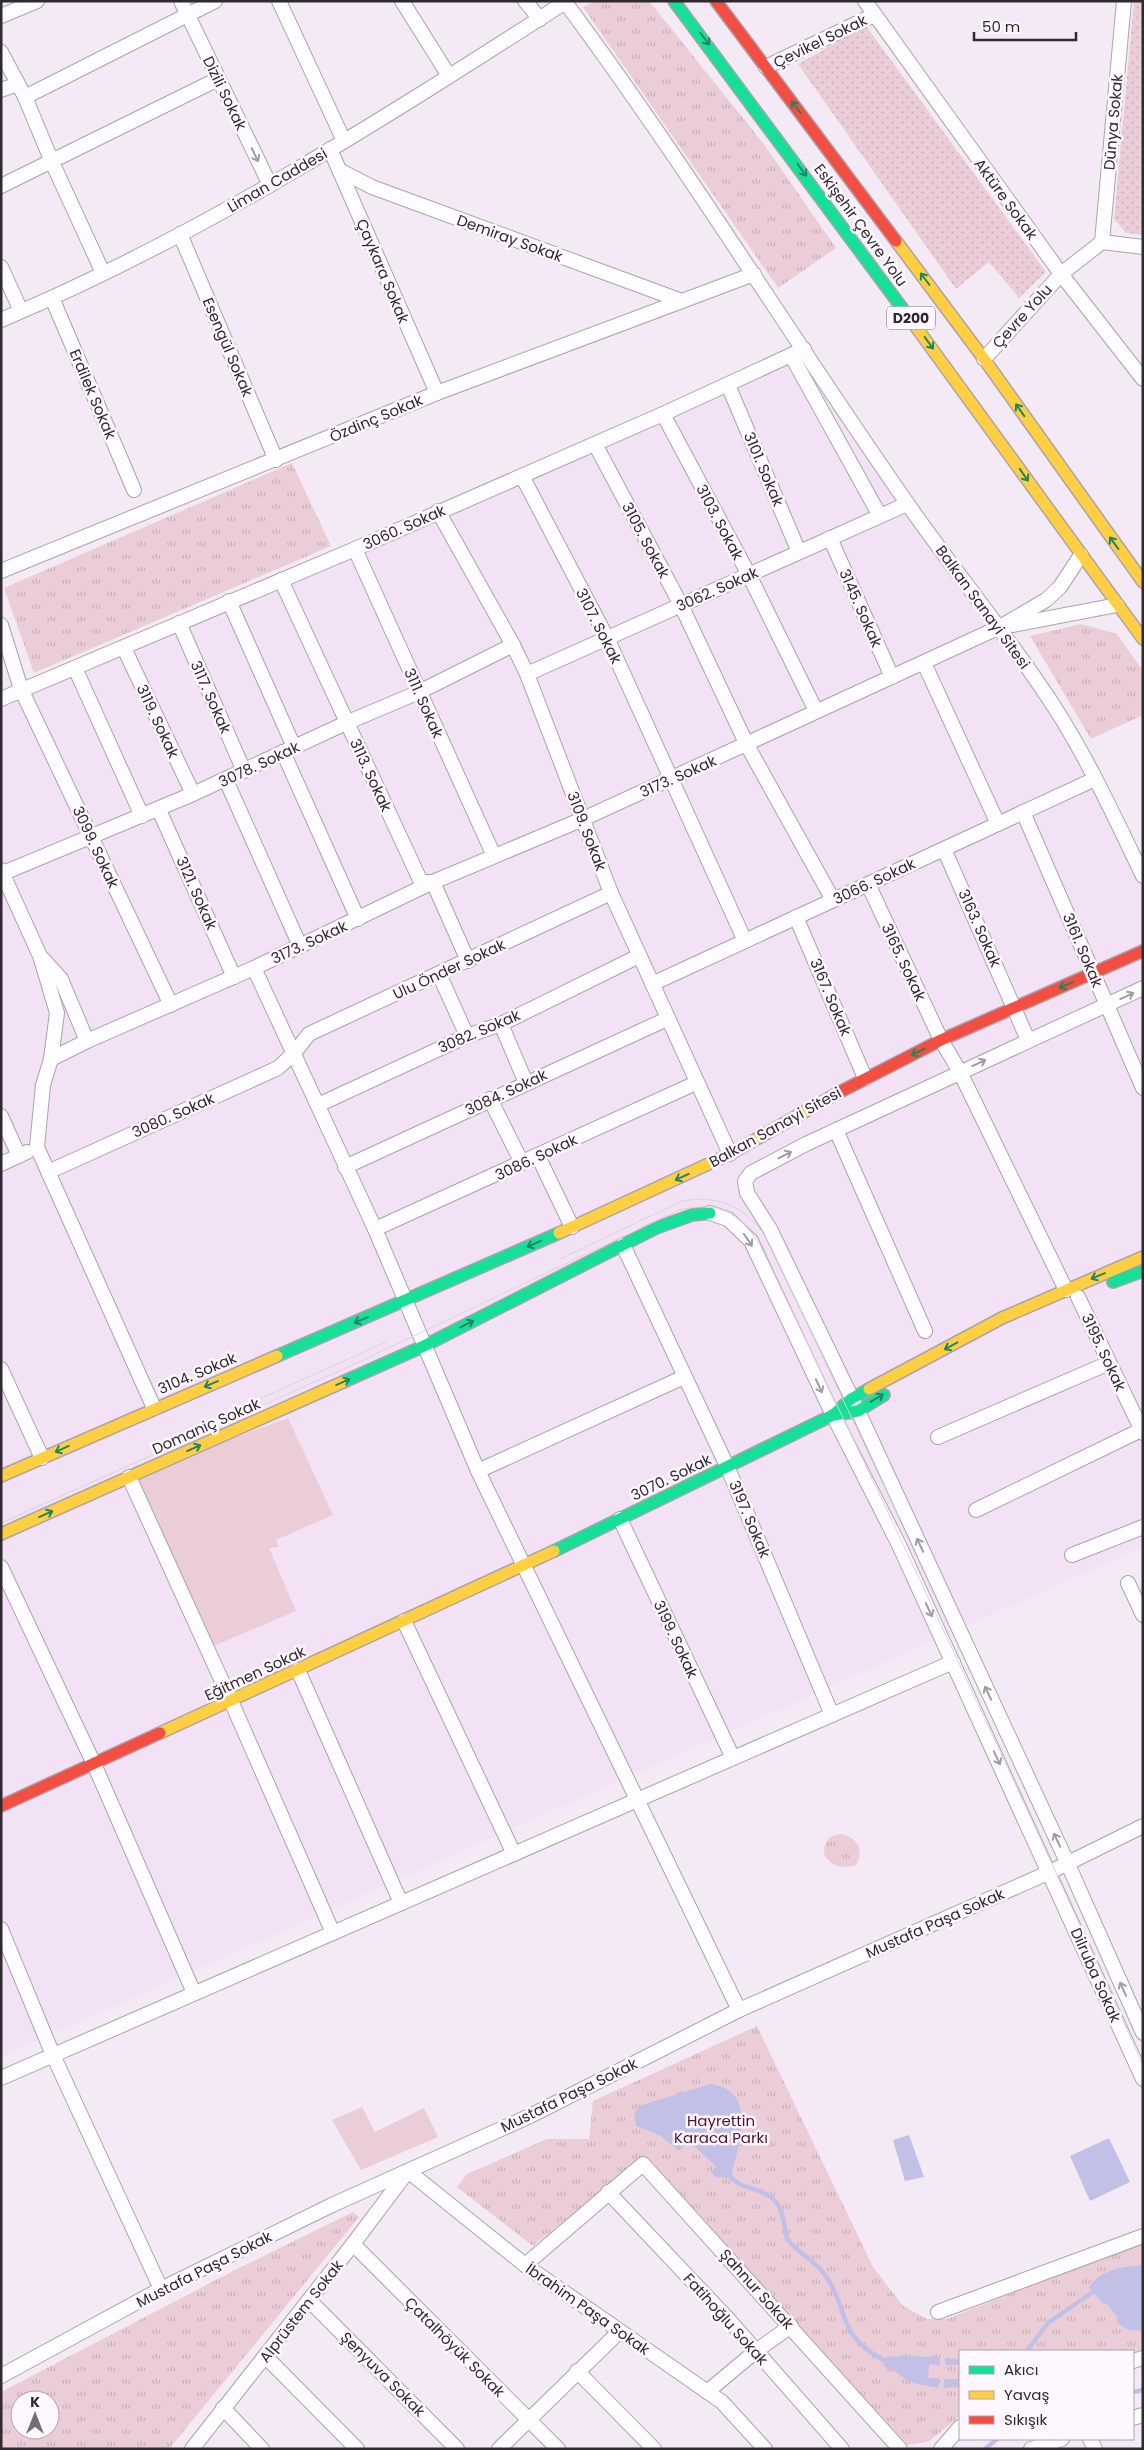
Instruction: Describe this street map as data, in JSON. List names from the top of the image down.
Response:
{
  "streets": {
    "main road": [
      "Eskişehir Çevre Yolu",
      "D200",
      "Balkan Sanayi Sitesi",
      "3104. Sokak",
      "Domaniç Sokak",
      "3070. Sokak",
      "Eğitmen Sokak"
    ],
    "street": [
      "Çevikel Sokak",
      "Dizili Sokak",
      "Dünya Sokak",
      "Liman Caddesi",
      "Aktüre Sokak",
      "Demiray Sokak",
      "Çaykara Sokak",
      "Çevre Yolu",
      "Esengül Sokak",
      "Erdilek Sokak",
      "Özdinç Sokak",
      "3101. Sokak",
      "3103. Sokak",
      "3060. Sokak",
      "3105. Sokak",
      "3062. Sokak",
      "3145. Sokak",
      "3107. Sokak",
      "3117. Sokak",
      "3111. Sokak",
      "3119. Sokak",
      "3078. Sokak",
      "3113. Sokak",
      "3173. Sokak",
      "3109. Sokak",
      "3099. Sokak",
      "3066. Sokak",
      "3121. Sokak",
      "3163. Sokak",
      "3161. Sokak",
      "3165. Sokak",
      "Ulu Önder Sokak",
      "3167. Sokak",
      "3082. Sokak",
      "3084. Sokak",
      "3080. Sokak",
      "3086. Sokak",
      "3195. Sokak",
      "3197. Sokak",
      "3199. Sokak",
      "Mustafa Paşa Sokak",
      "Dilruba Sokak",
      "Şahnur Sokak",
      "İbrahim Paşa Sokak",
      "Alprüstem Sokak",
      "Fatihoğlu Sokak",
      "Çatalhöyük Sokak",
      "Şenyuva Sokak"
    ]
  },
  "crossings": [
    ["Çevikel Sokak", "Aktüre Sokak"],
    ["Çevikel Sokak", "Eskişehir Çevre Yolu"],
    ["Dizili Sokak", "Liman Caddesi"],
    ["Dünya Sokak", "Çevre Yolu"],
    ["Liman Caddesi", "Çaykara Sokak"],
    ["Liman Caddesi", "Esengül Sokak"],
    ["Liman Caddesi", "Erdilek Sokak"],
    ["Aktüre Sokak", "Çevre Yolu"],
    ["Eskişehir Çevre Yolu", "Çevre Yolu"],
    ["Eskişehir Çevre Yolu", "3173. Sokak"],
    ["Demiray Sokak", "Çaykara Sokak"],
    ["Demiray Sokak", "Özdinç Sokak"],
    ["Çaykara Sokak", "Özdinç Sokak"],
    ["Esengül Sokak", "Özdinç Sokak"],
    ["3101. Sokak", "3060. Sokak"],
    ["3101. Sokak", "3062. Sokak"],
    ["3103. Sokak", "3060. Sokak"],
    ["3103. Sokak", "3062. Sokak"],
    ["3103. Sokak", "3173. Sokak"],
    ["3060. Sokak", "3105. Sokak"],
    ["3060. Sokak", "Balkan Sanayi Sitesi"],
    ["3060. Sokak", "3107. Sokak"],
    ["3060. Sokak", "3117. Sokak"],
    ["3060. Sokak", "3111. Sokak"],
    ["3060. Sokak", "3119. Sokak"],
    ["3060. Sokak", "3113. Sokak"],
    ["3060. Sokak", "3109. Sokak"],
    ["3060. Sokak", "3099. Sokak"],
    ["3105. Sokak", "3062. Sokak"],
    ["3105. Sokak", "3173. Sokak"],
    ["3105. Sokak", "3066. Sokak"],
    ["3062. Sokak", "Balkan Sanayi Sitesi"],
    ["3062. Sokak", "3145. Sokak"],
    ["3062. Sokak", "3107. Sokak"],
    ["3062. Sokak", "3109. Sokak"],
    ["Balkan Sanayi Sitesi", "3173. Sokak"],
    ["Balkan Sanayi Sitesi", "3109. Sokak"],
    ["Balkan Sanayi Sitesi", "3066. Sokak"],
    ["Balkan Sanayi Sitesi", "3163. Sokak"],
    ["Balkan Sanayi Sitesi", "3161. Sokak"],
    ["Balkan Sanayi Sitesi", "3165. Sokak"],
    ["Balkan Sanayi Sitesi", "3167. Sokak"],
    ["Balkan Sanayi Sitesi", "3104. Sokak"],
    ["3145. Sokak", "3173. Sokak"],
    ["3107. Sokak", "3173. Sokak"],
    ["3107. Sokak", "3066. Sokak"],
    ["3117. Sokak", "3078. Sokak"],
    ["3111. Sokak", "3078. Sokak"],
    ["3111. Sokak", "3173. Sokak"],
    ["3119. Sokak", "3078. Sokak"],
    ["3078. Sokak", "3113. Sokak"],
    ["3078. Sokak", "3109. Sokak"],
    ["3078. Sokak", "3099. Sokak"],
    ["3078. Sokak", "3121. Sokak"],
    ["3113. Sokak", "3173. Sokak"],
    ["3173. Sokak", "3109. Sokak"],
    ["3173. Sokak", "3099. Sokak"],
    ["3173. Sokak", "3121. Sokak"],
    ["3109. Sokak", "3066. Sokak"],
    ["3109. Sokak", "Ulu Önder Sokak"],
    ["3109. Sokak", "3082. Sokak"],
    ["3109. Sokak", "3084. Sokak"],
    ["3109. Sokak", "3086. Sokak"],
    ["3066. Sokak", "3163. Sokak"],
    ["3066. Sokak", "3161. Sokak"],
    ["3066. Sokak", "3165. Sokak"],
    ["3066. Sokak", "3167. Sokak"],
    ["Ulu Önder Sokak", "3080. Sokak"],
    ["Domaniç Sokak", "3197. Sokak"],
    ["Domaniç Sokak", "Dilruba Sokak"],
    ["3070. Sokak", "3197. Sokak"],
    ["3070. Sokak", "3199. Sokak"],
    ["3070. Sokak", "Eğitmen Sokak"],
    ["3070. Sokak", "Dilruba Sokak"],
    ["Mustafa Paşa Sokak", "Dilruba Sokak"],
    ["Mustafa Paşa Sokak", "İbrahim Paşa Sokak"],
    ["Mustafa Paşa Sokak", "Alprüstem Sokak"],
    ["Şahnur Sokak", "Fatihoğlu Sokak"],
    ["İbrahim Paşa Sokak", "Alprüstem Sokak"],
    ["Alprüstem Sokak", "Çatalhöyük Sokak"],
    ["Alprüstem Sokak", "Şenyuva Sokak"]
  ],
  "one_way": ["3104. Sokak", "Domaniç Sokak"],
  "parks": ["Hayrettin Karaca Parkı"],
  "legend": ["Akıcı", "Yavaş", "Sıkışık"],
  "scale_bar": "50 m",
  "north": "top"
}
